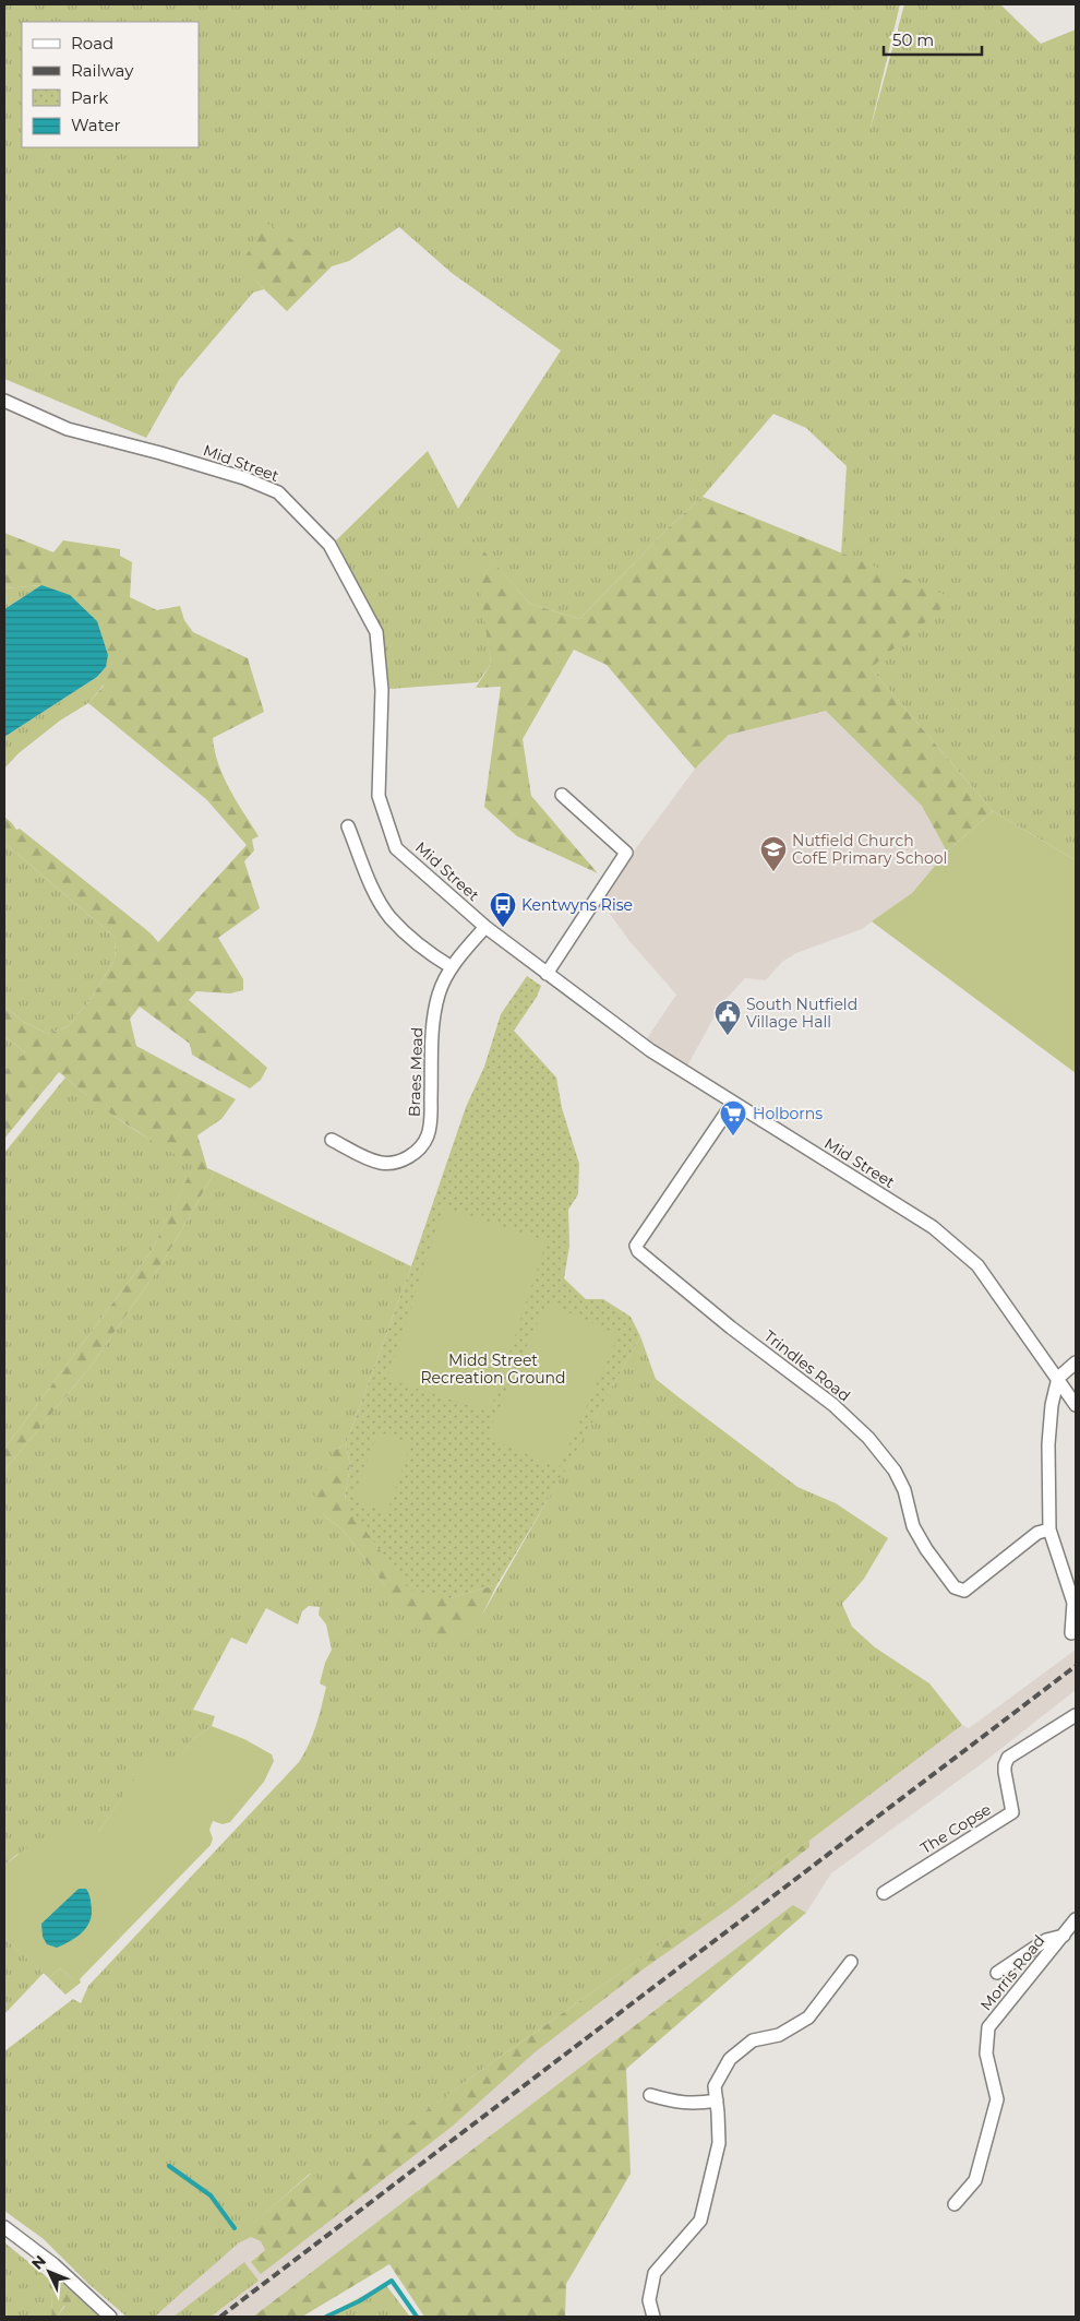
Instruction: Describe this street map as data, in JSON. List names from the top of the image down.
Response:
{
  "streets": {
    "street": [
      "Mid Street",
      "Braes Mead",
      "Trindles Road",
      "The Copse",
      "Morris Road"
    ]
  },
  "crossings": [
    ["Mid Street", "Braes Mead"],
    ["Mid Street", "Trindles Road"]
  ],
  "parks": ["Midd Street Recreation Ground"],
  "places": {
    "school or university": ["Nutfield Church CofE Primary School"],
    "bus stop": ["Kentwyns Rise"],
    "public building": ["South Nutfield Village Hall"],
    "supermarket": ["Holborns"]
  },
  "legend": [
    "Road",
    "Railway",
    "Park",
    "Water"
  ],
  "scale_bar": "50 m",
  "north": "top left"
}
